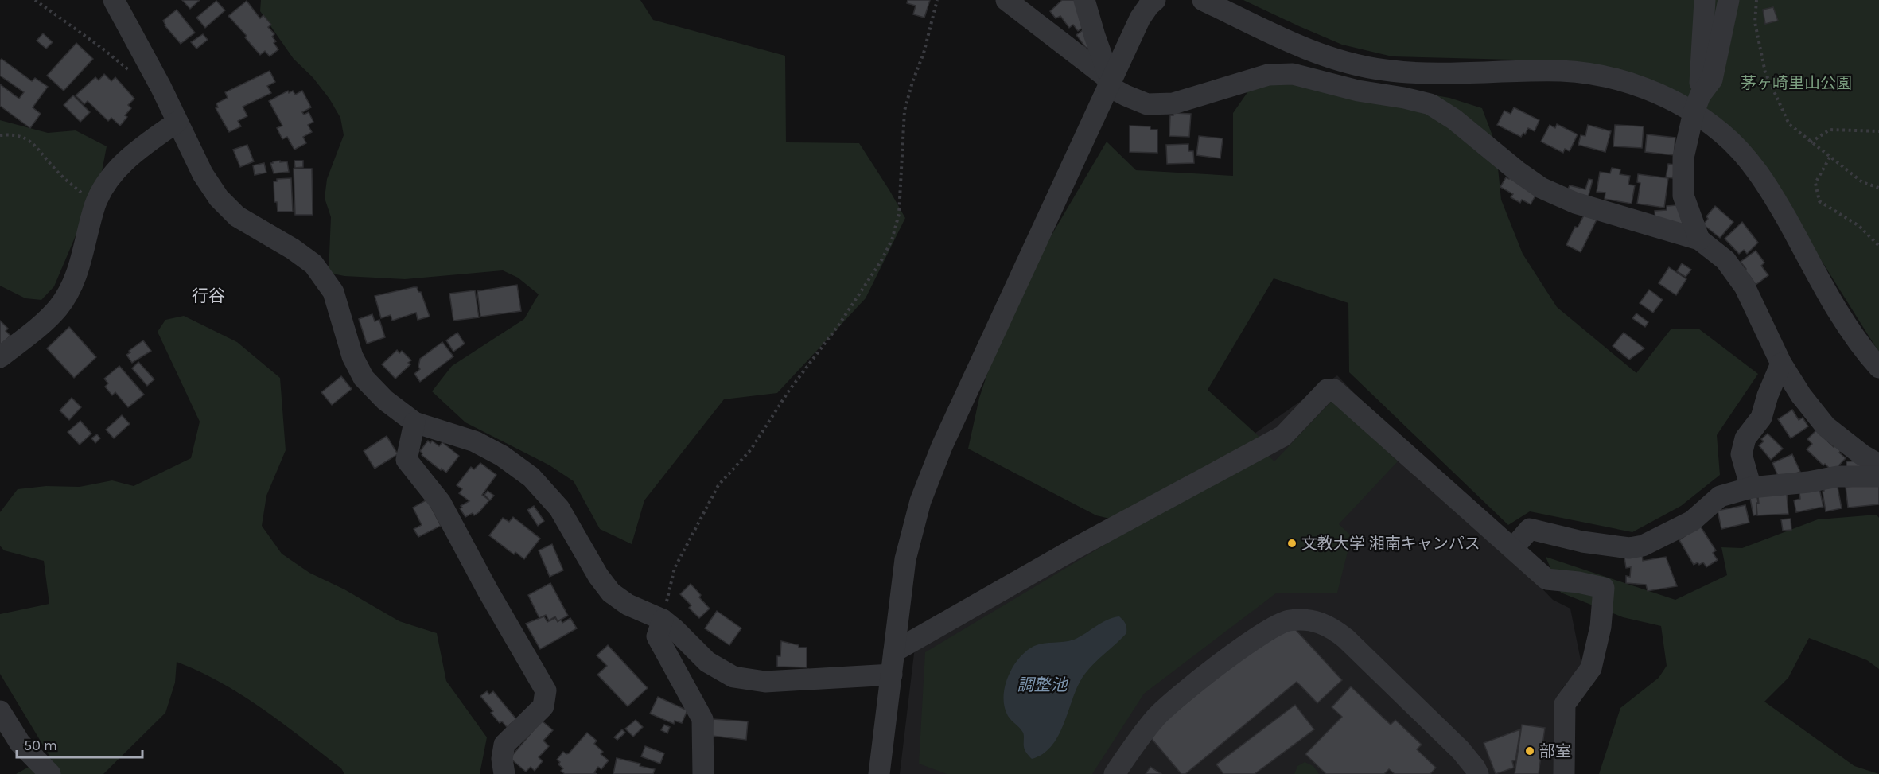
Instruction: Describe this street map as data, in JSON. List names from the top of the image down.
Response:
{
  "districts": ["行谷"],
  "water": ["調整池"],
  "parks": ["茅ヶ崎里山公園"],
  "places": ["文教大学 湘南キャンパス", "部室"],
  "scale_bar": "50 m"
}
